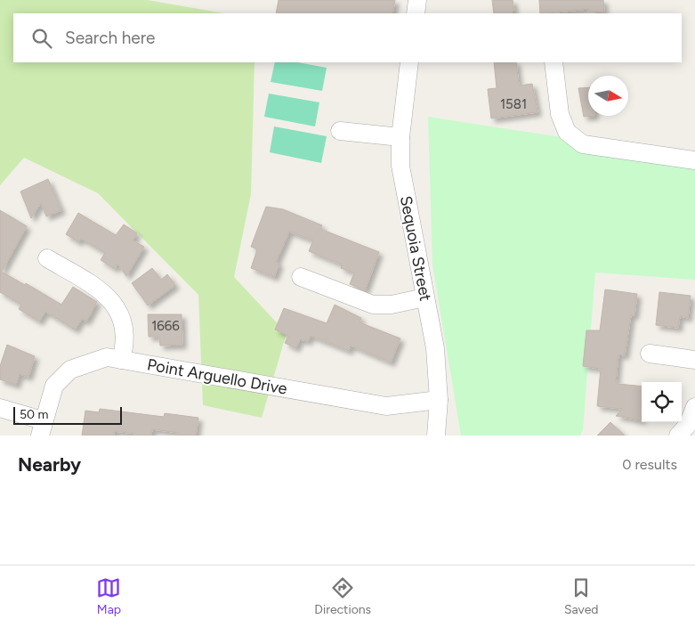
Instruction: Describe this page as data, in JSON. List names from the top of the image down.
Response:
{
  "streets": {
    "street": ["Sequoia Street", "Point Arguello Drive"]
  },
  "crossings": [
    ["Sequoia Street", "Point Arguello Drive"]
  ],
  "house_numbers": ["1581", "1666"],
  "scale_bar": "50 m",
  "north": "right",
  "page": {
    "search": "Search here",
    "scale": "50 m",
    "heading": ["Nearby", "0 results"],
    "nav": ["Map", "Directions", "Saved"]
  }
}
